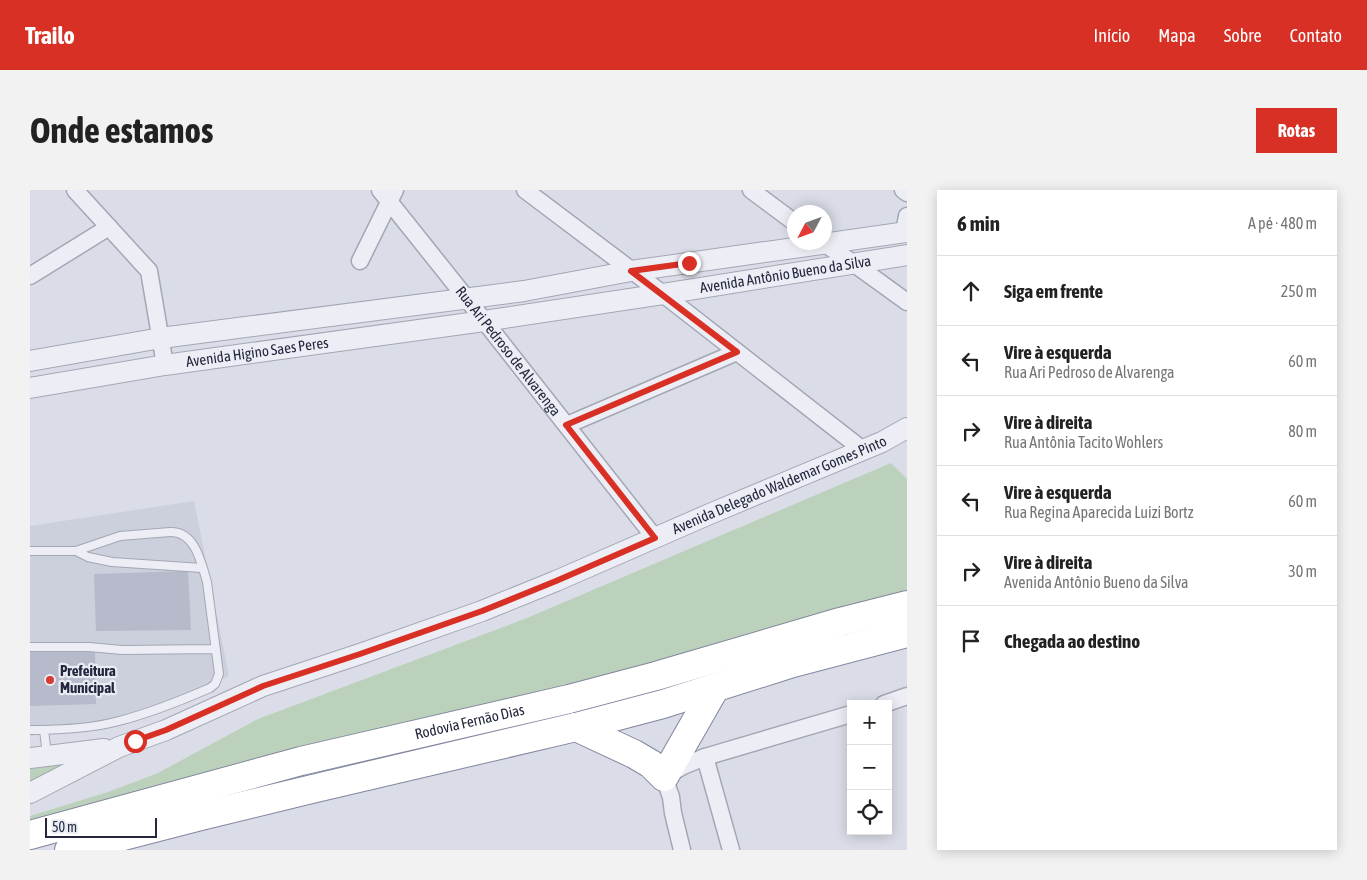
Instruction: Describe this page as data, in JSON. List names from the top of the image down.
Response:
{
  "streets": {
    "highway": ["Rodovia Fernão Dias"],
    "street": [
      "Avenida Antônio Bueno da Silva",
      "Avenida Higino Saes Peres",
      "Rua Ari Pedroso de Alvarenga",
      "Avenida Delegado Waldemar Gomes Pinto"
    ]
  },
  "crossings": [
    ["Avenida Antônio Bueno da Silva", "Avenida Higino Saes Peres"],
    ["Avenida Antônio Bueno da Silva", "Rua Ari Pedroso de Alvarenga"],
    ["Avenida Higino Saes Peres", "Rua Ari Pedroso de Alvarenga"],
    ["Rua Ari Pedroso de Alvarenga", "Avenida Delegado Waldemar Gomes Pinto"]
  ],
  "places": ["Prefeitura Municipal"],
  "scale_bar": "50 m",
  "north": "bottom left",
  "page": {
    "header": "Trailo",
    "nav": [
      "Início",
      "Mapa",
      "Sobre",
      "Contato"
    ],
    "buttons": "Rotas",
    "title": "Onde estamos",
    "heading": ["6 min", "A pé · 480 m"],
    "list": [
      ["Siga em frente", "250 m"],
      ["Vire à esquerda", "Rua Ari Pedroso de Alvarenga", "60 m"],
      ["Vire à direita", "Rua Antônia Tacito Wohlers", "80 m"],
      ["Vire à esquerda", "Rua Regina Aparecida Luizi Bortz", "60 m"],
      ["Vire à direita", "Avenida Antônio Bueno da Silva", "30 m"],
      "Chegada ao destino"
    ],
    "map_buttons": ["+", "−"],
    "scale": "50 m"
  }
}
